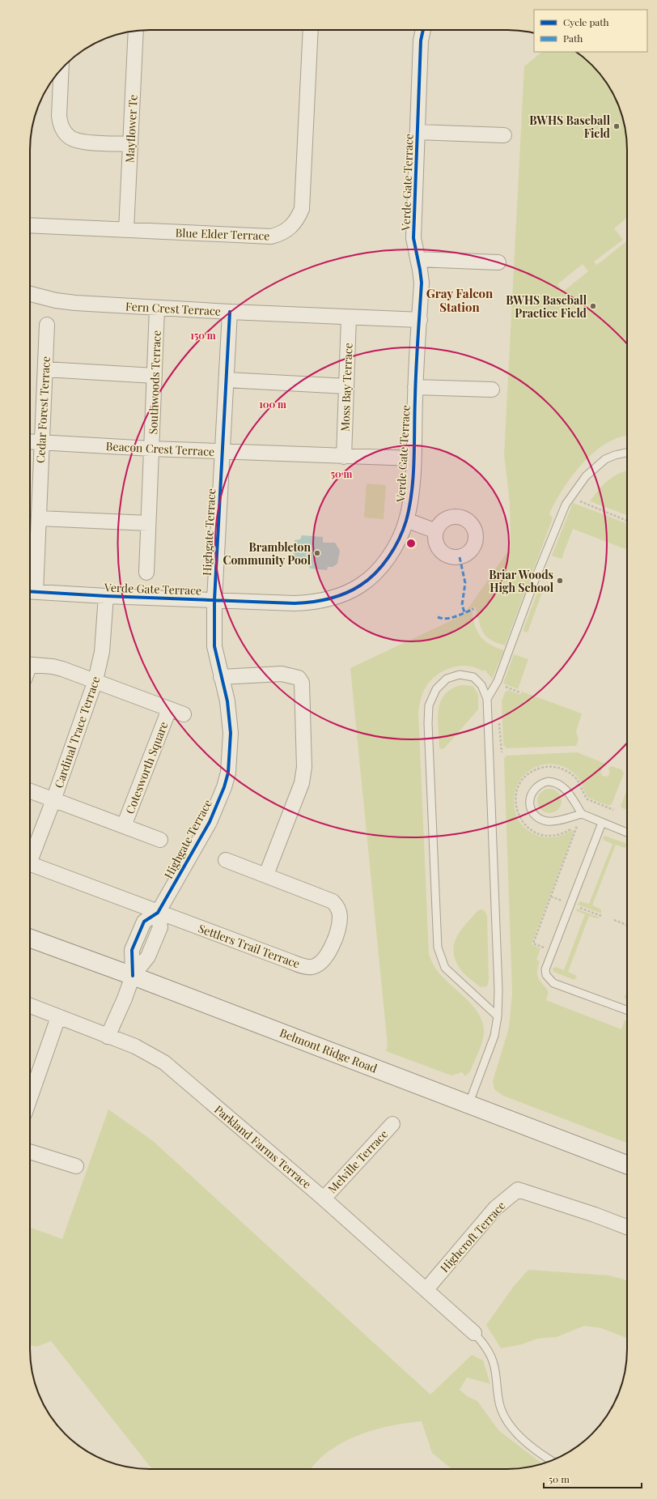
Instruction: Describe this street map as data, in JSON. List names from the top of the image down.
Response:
{
  "streets": {
    "main road": ["Belmont Ridge Road"],
    "street": [
      "Mayflower Te",
      "Verde Gate Terrace",
      "Blue Elder Terrace",
      "Fern Crest Terrace",
      "Southwoods Terrace",
      "Moss Bay Terrace",
      "Cedar Forest Terrace",
      "Beacon Crest Terrace",
      "Highgate Terrace",
      "Cardinal Trace Terrace",
      "Cotesworth Square",
      "Settlers Trail Terrace",
      "Parkland Farms Terrace",
      "Melville Terrace",
      "Highcroft Terrace"
    ]
  },
  "crossings": [
    ["Mayflower Te", "Blue Elder Terrace"],
    ["Verde Gate Terrace", "Fern Crest Terrace"],
    ["Verde Gate Terrace", "Cedar Forest Terrace"],
    ["Verde Gate Terrace", "Beacon Crest Terrace"],
    ["Verde Gate Terrace", "Highgate Terrace"],
    ["Verde Gate Terrace", "Cardinal Trace Terrace"],
    ["Fern Crest Terrace", "Southwoods Terrace"],
    ["Fern Crest Terrace", "Moss Bay Terrace"],
    ["Fern Crest Terrace", "Highgate Terrace"],
    ["Southwoods Terrace", "Beacon Crest Terrace"],
    ["Moss Bay Terrace", "Beacon Crest Terrace"],
    ["Cedar Forest Terrace", "Beacon Crest Terrace"],
    ["Beacon Crest Terrace", "Highgate Terrace"],
    ["Highgate Terrace", "Settlers Trail Terrace"],
    ["Cardinal Trace Terrace", "Cotesworth Square"],
    ["Parkland Farms Terrace", "Melville Terrace"],
    ["Parkland Farms Terrace", "Highcroft Terrace"]
  ],
  "districts": ["Gray Falcon Station"],
  "places": [
    "BWHS Baseball Field",
    "BWHS Baseball Practice Field",
    "Brambleton Community Pool",
    "Briar Woods High School"
  ],
  "legend": ["Cycle path", "Path"],
  "scale_bar": "50 m",
  "rings": ["150 m", "100 m", "50 m"]
}
